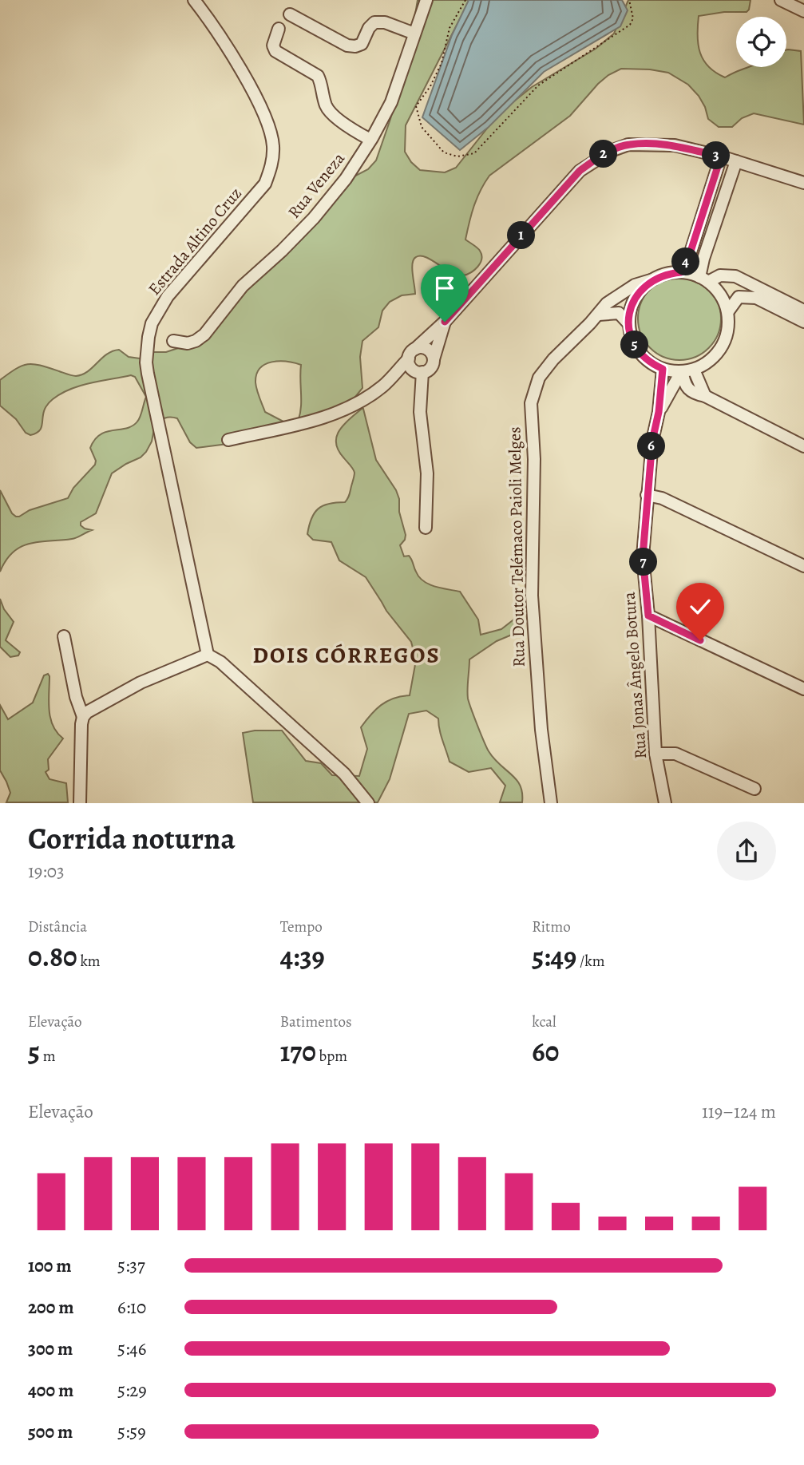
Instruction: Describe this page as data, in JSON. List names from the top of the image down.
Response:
{
  "streets": {
    "street": [
      "Rua Veneza",
      "Estrada Altino Cruz",
      "Rua Doutor Telémaco Paioli Melges",
      "Rua Jonas Ângelo Botura"
    ]
  },
  "crossings": [
    ["Rua Doutor Telémaco Paioli Melges", "Rua Jonas Ângelo Botura"]
  ],
  "districts": ["DOIS CÓRREGOS"],
  "page": {
    "pins": [
      "2",
      "3",
      "1",
      "4",
      "5",
      "6",
      "7"
    ],
    "heading": ["Corrida noturna", "19:03"],
    "stats": [
      ["Distância", "0.80 km"],
      ["Tempo", "4:39"],
      ["Ritmo", "5:49 /km"],
      ["Elevação", "5 m"],
      ["Batimentos", "170 bpm"],
      ["kcal", "60"]
    ],
    "chart": ["Elevação", "119–124 m"],
    "list": [
      {
        "name": "100 m",
        "note": "5:37"
      },
      {
        "name": "200 m",
        "note": "6:10"
      },
      {
        "name": "300 m",
        "note": "5:46"
      },
      {
        "name": "400 m",
        "note": "5:29"
      },
      {
        "name": "500 m",
        "note": "5:59"
      }
    ]
  }
}
